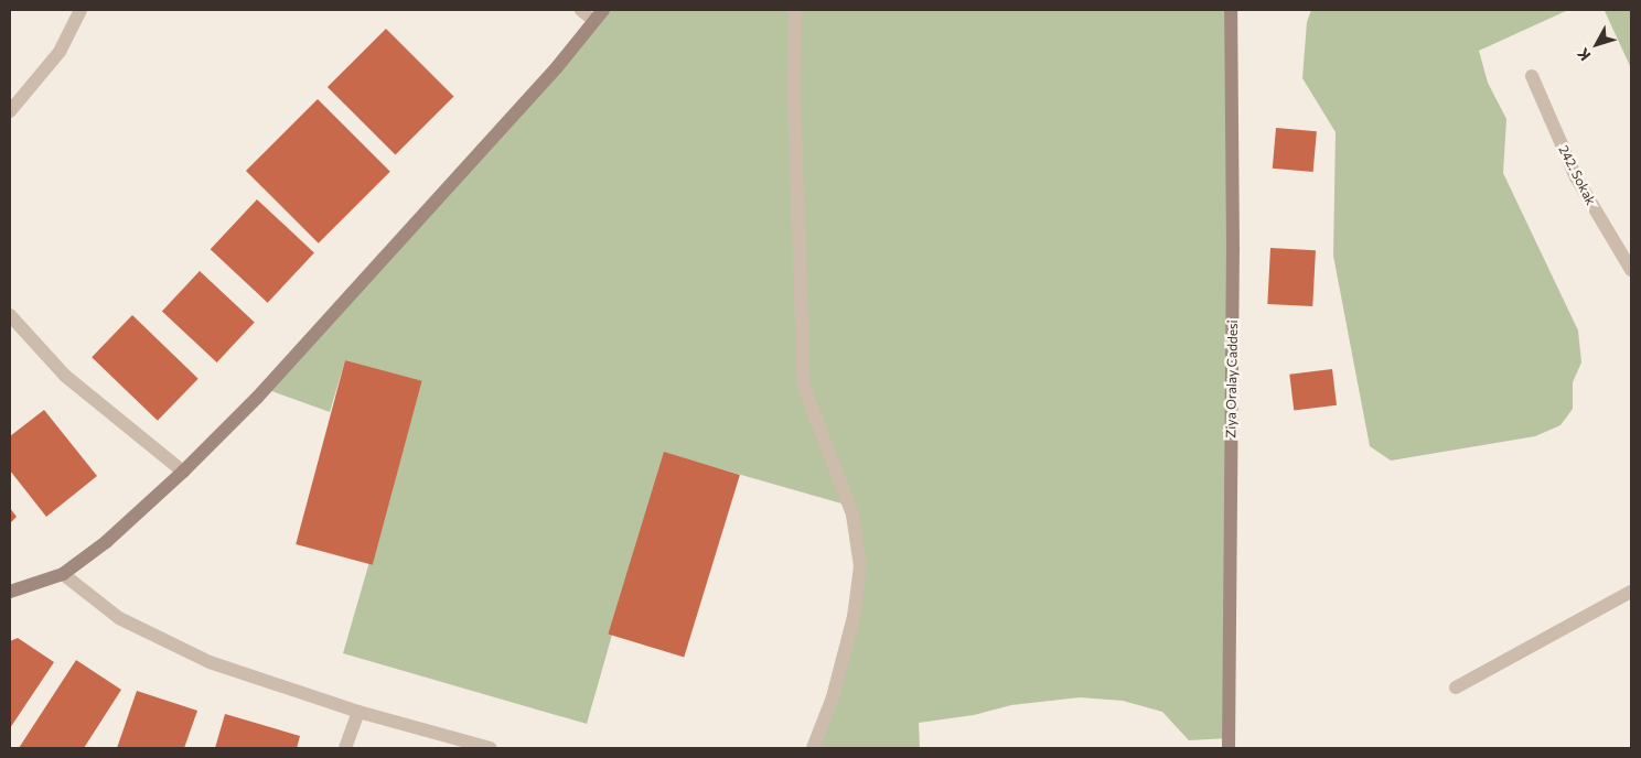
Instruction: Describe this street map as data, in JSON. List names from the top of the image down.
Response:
{
  "streets": {
    "main road": ["Ziya Oralay Caddesi"],
    "street": ["242. Sokak"]
  },
  "north": "bottom left"
}
